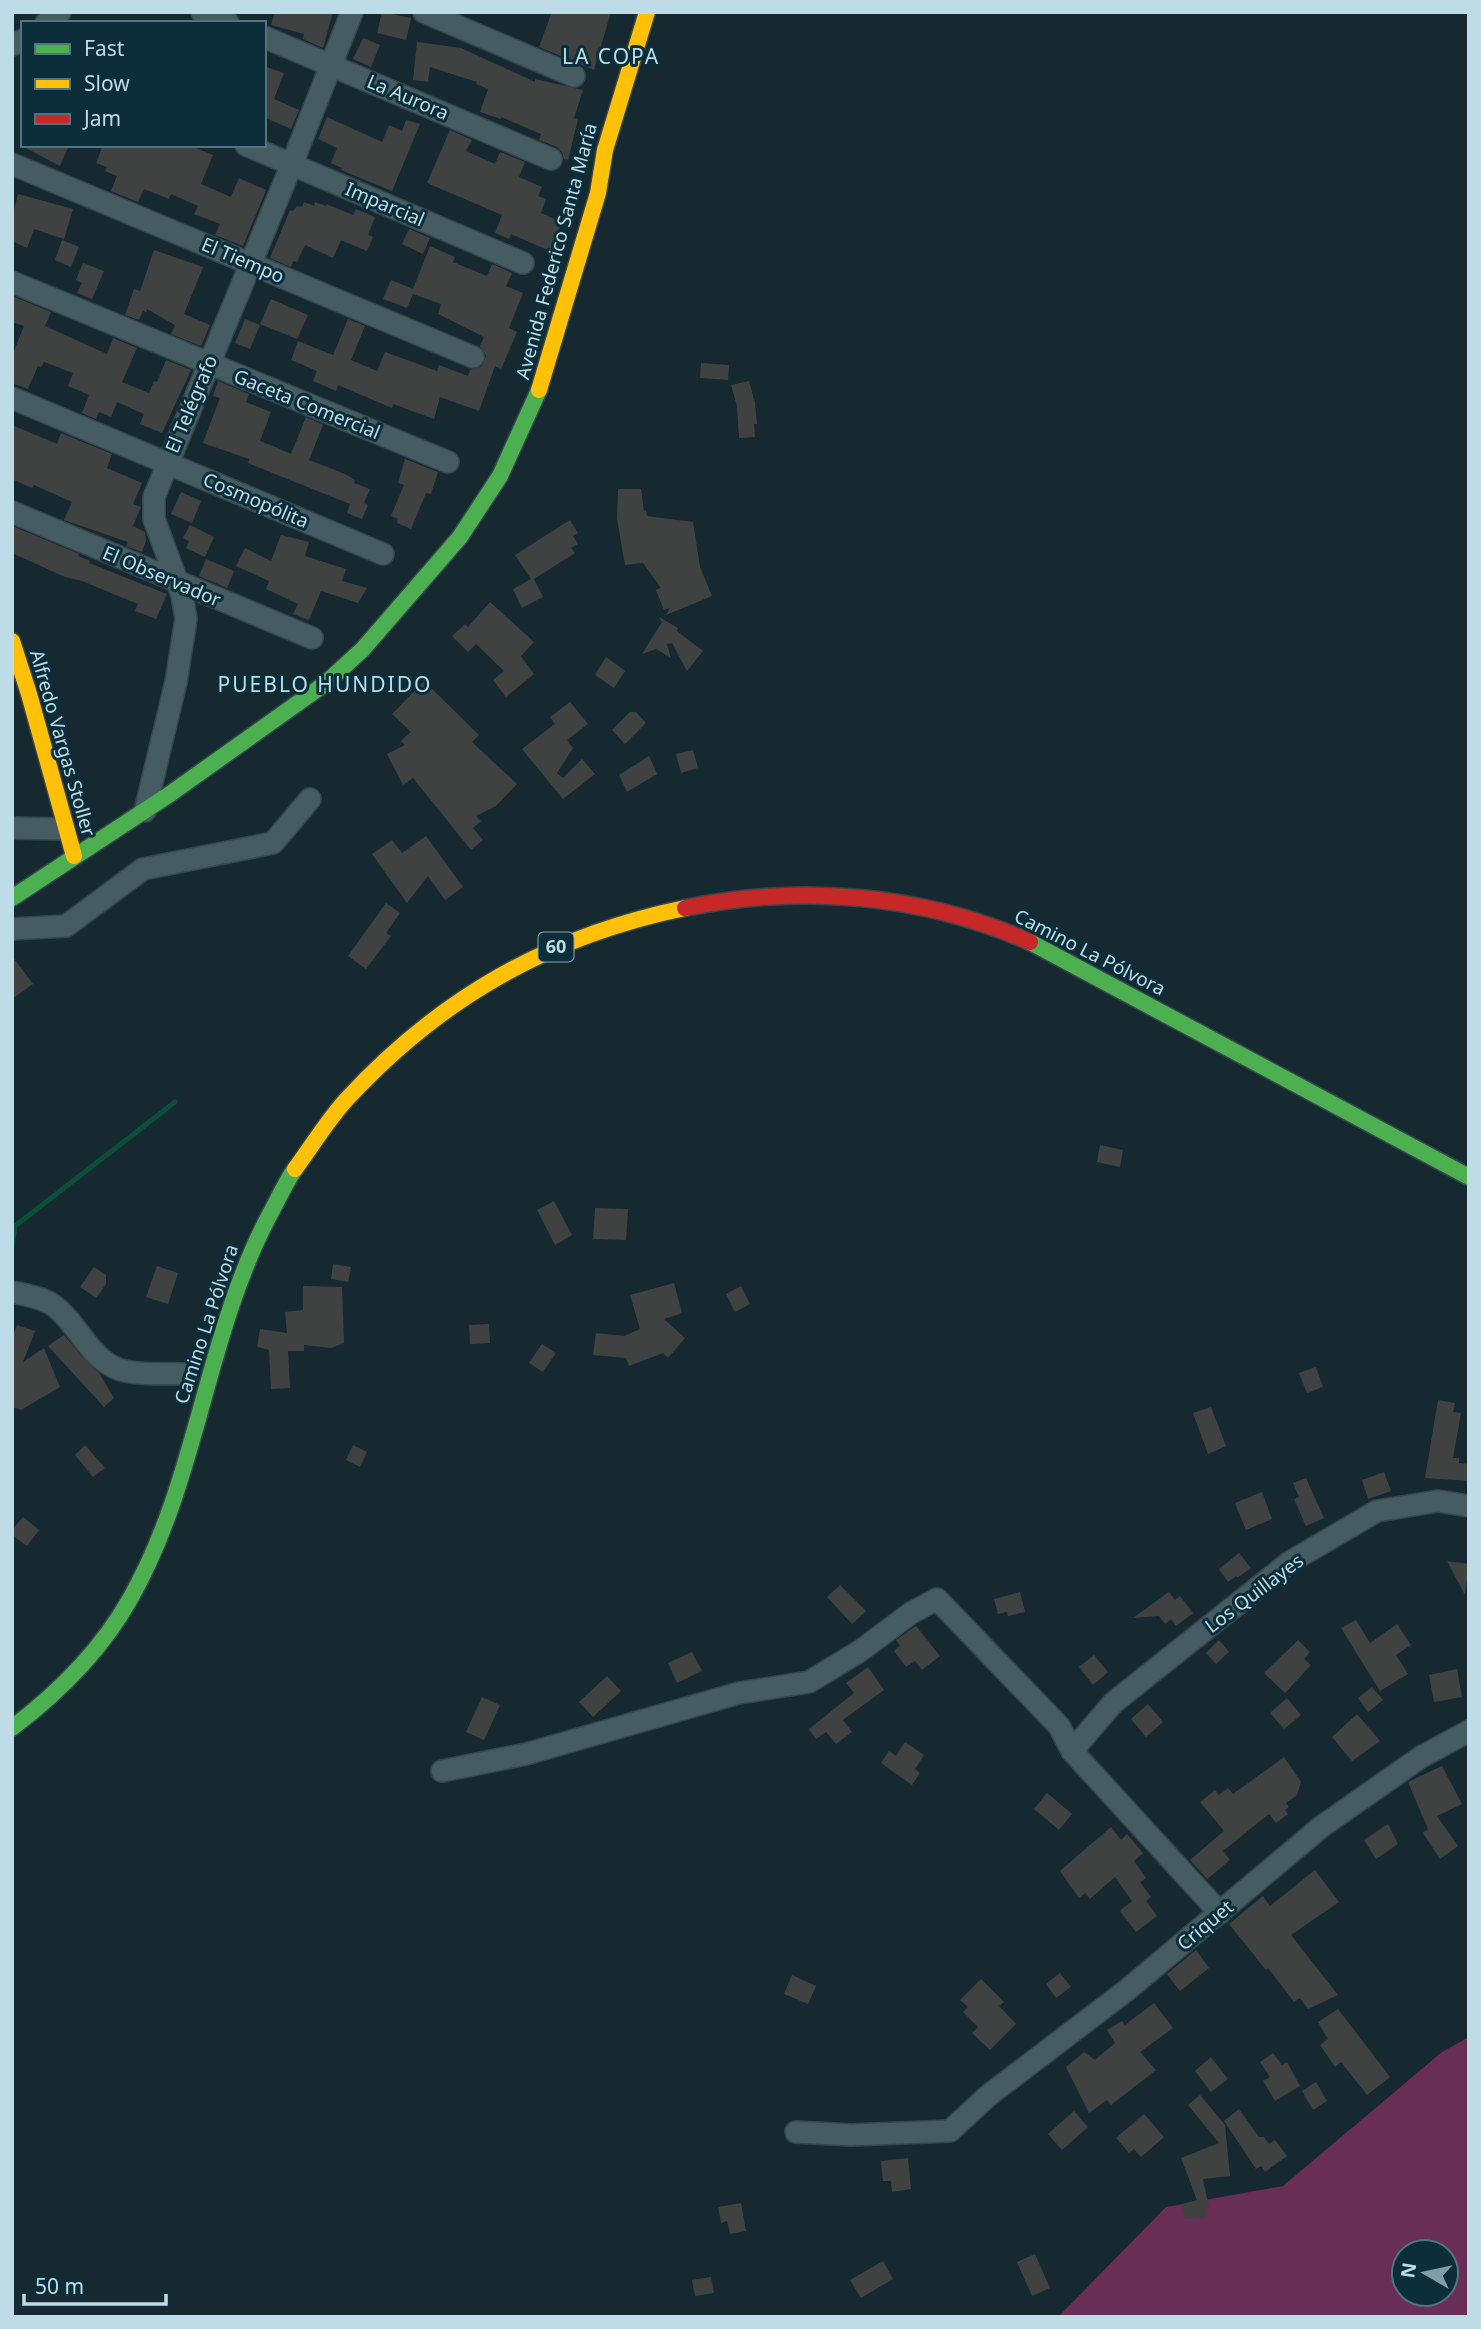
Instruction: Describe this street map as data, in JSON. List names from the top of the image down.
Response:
{
  "streets": {
    "main road": [
      "Avenida Federico Santa María",
      "Alfredo Vargas Stoller",
      "60",
      "Camino La Pólvora"
    ],
    "street": [
      "La Aurora",
      "Imparcial",
      "El Tiempo",
      "El Telégrafo",
      "Gaceta Comercial",
      "Cosmopólita",
      "El Observador",
      "Los Quillayes",
      "Criquet"
    ]
  },
  "crossings": [
    ["La Aurora", "El Telégrafo"],
    ["Imparcial", "El Telégrafo"],
    ["Avenida Federico Santa María", "El Telégrafo"],
    ["Avenida Federico Santa María", "Alfredo Vargas Stoller"],
    ["El Tiempo", "El Telégrafo"],
    ["El Telégrafo", "Gaceta Comercial"],
    ["El Telégrafo", "Cosmopólita"],
    ["El Telégrafo", "El Observador"]
  ],
  "districts": ["LA COPA", "PUEBLO HUNDIDO"],
  "legend": ["Fast", "Slow", "Jam"],
  "scale_bar": "50 m",
  "north": "left"
}
